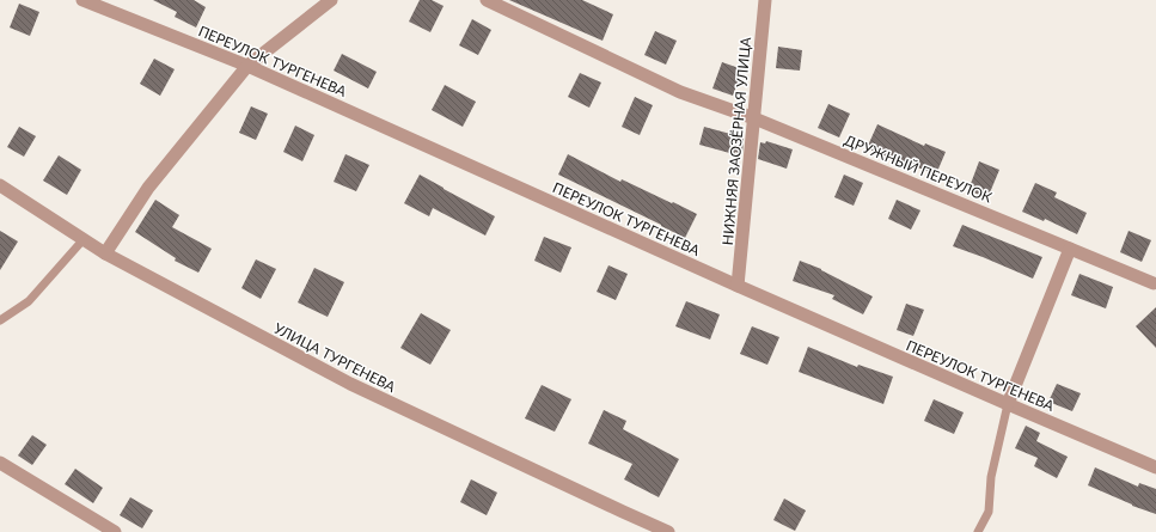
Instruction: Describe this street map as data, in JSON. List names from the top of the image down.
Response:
{
  "streets": {
    "street": [
      "ПЕРЕУЛОК ТУРГЕНЕВА",
      "НИЖНЯЯ ЗАОЗЁРНАЯ УЛИЦА",
      "ДРУЖНЫЙ ПЕРЕУЛОК",
      "УЛИЦА ТУРГЕНЕВА"
    ]
  },
  "crossings": [
    ["ПЕРЕУЛОК ТУРГЕНЕВА", "НИЖНЯЯ ЗАОЗЁРНАЯ УЛИЦА"],
    ["НИЖНЯЯ ЗАОЗЁРНАЯ УЛИЦА", "ДРУЖНЫЙ ПЕРЕУЛОК"]
  ]
}
